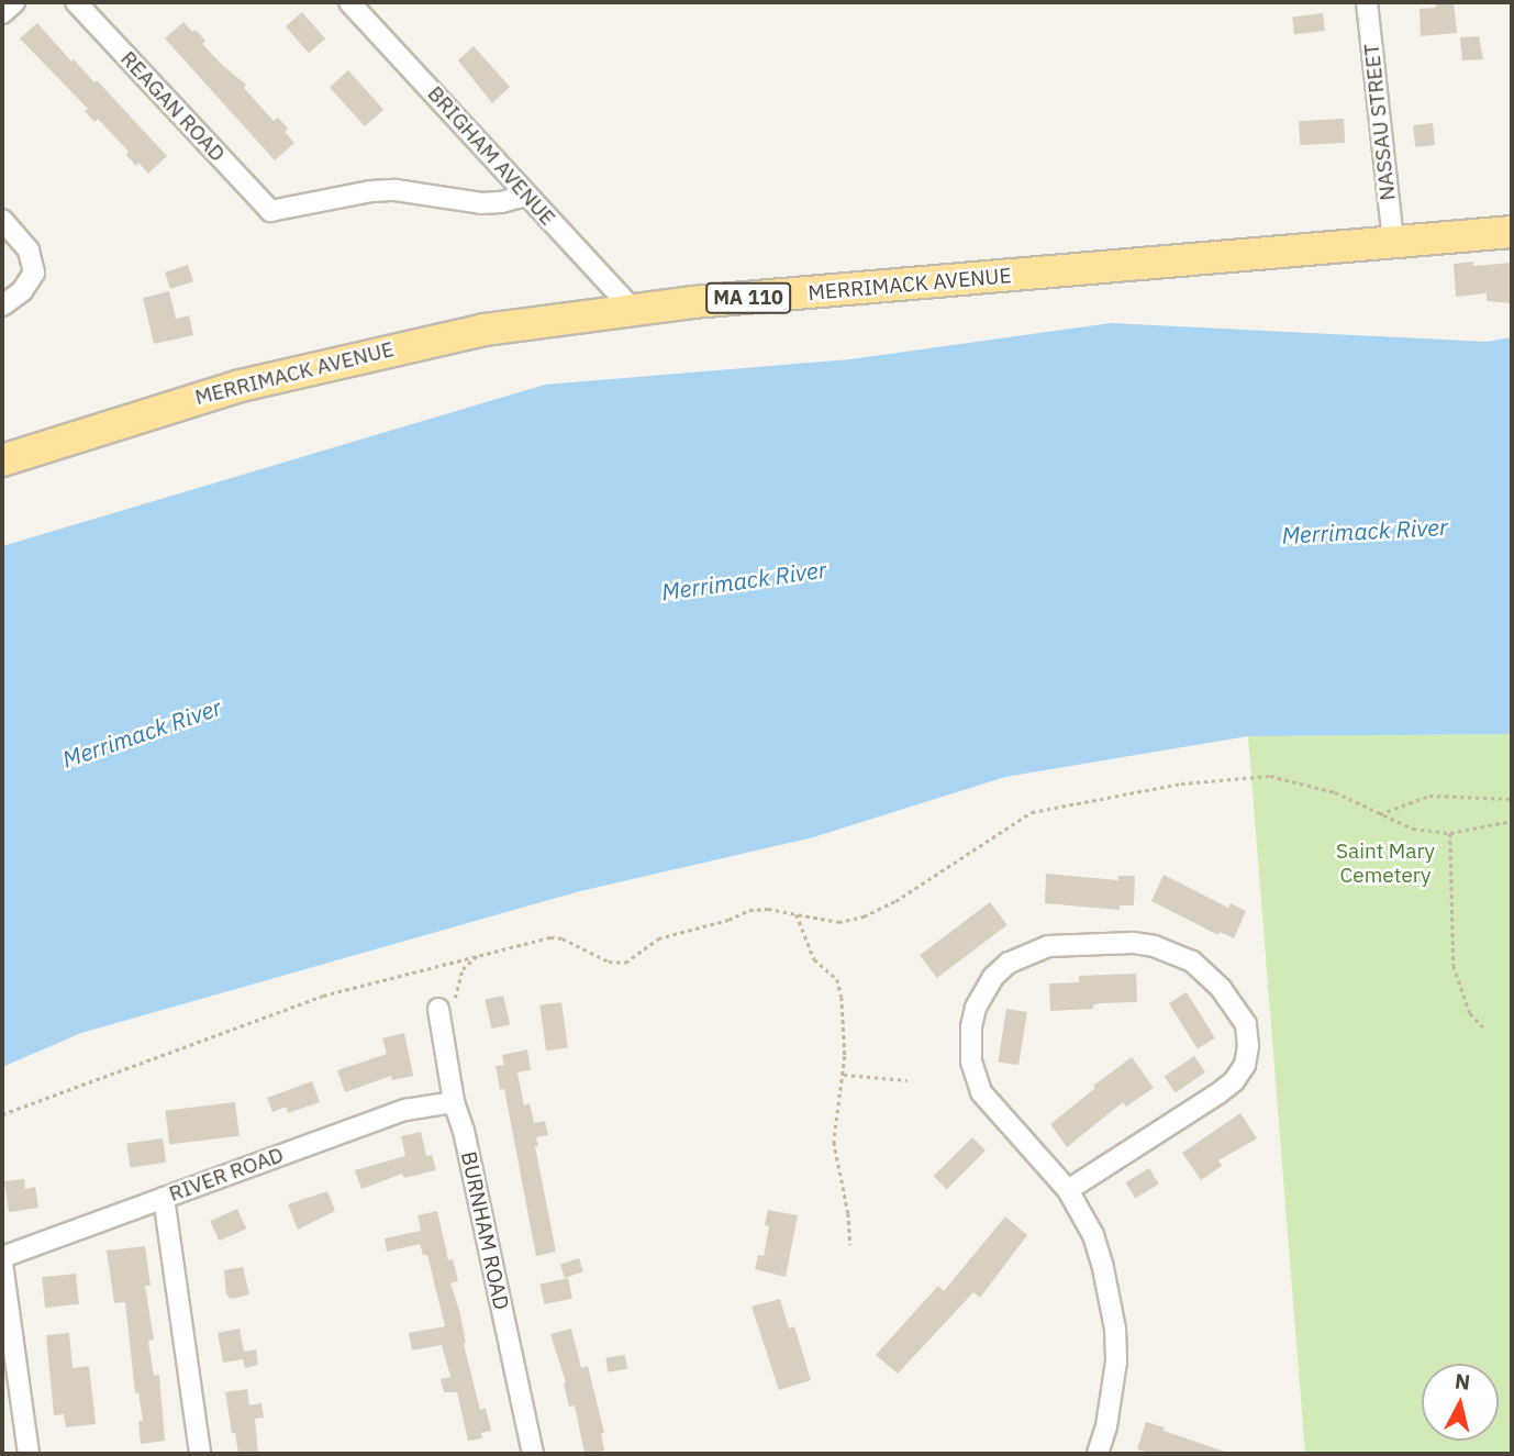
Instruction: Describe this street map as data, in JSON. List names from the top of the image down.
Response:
{
  "streets": {
    "main road": ["MERRIMACK AVENUE", "MA 110"],
    "street": [
      "REAGAN ROAD",
      "NASSAU STREET",
      "BRIGHAM AVENUE",
      "RIVER ROAD",
      "BURNHAM ROAD"
    ]
  },
  "crossings": [
    ["REAGAN ROAD", "BRIGHAM AVENUE"],
    ["NASSAU STREET", "MERRIMACK AVENUE"],
    ["BRIGHAM AVENUE", "MERRIMACK AVENUE"],
    ["RIVER ROAD", "BURNHAM ROAD"]
  ],
  "water": ["Merrimack River"],
  "parks": ["Saint Mary Cemetery"],
  "north": "top"
}
